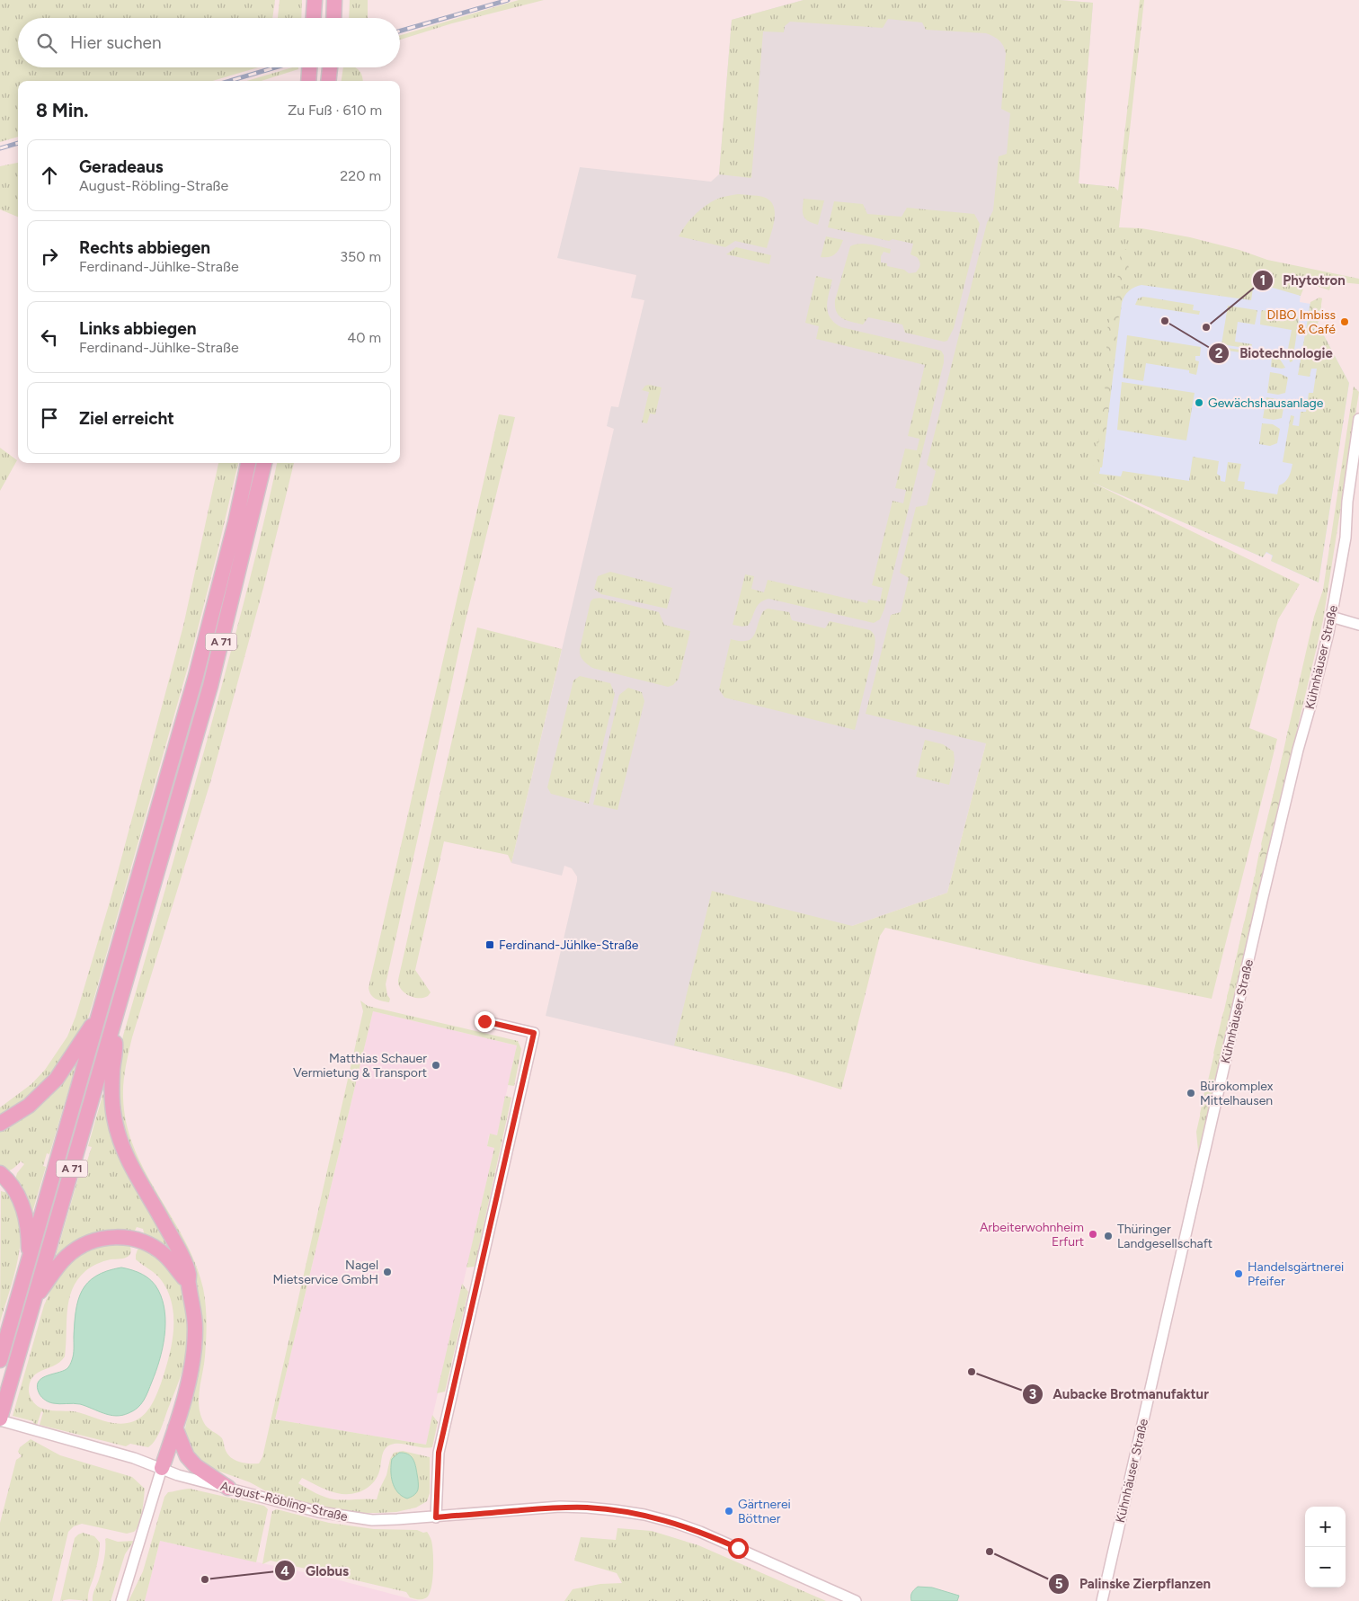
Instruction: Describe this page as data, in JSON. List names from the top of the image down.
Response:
{
  "streets": {
    "highway": ["A 71"],
    "street": ["Kühnhäuser Straße", "August-Röbling-Straße"]
  },
  "crossings": [
    ["A 71", "August-Röbling-Straße"]
  ],
  "places": {
    "other": [
      "Biotechnologie",
      "DIBO Imbiss & Café",
      "Phytotron",
      "Gewächshausanlage",
      "Matthias Schauer Vermietung & Transport",
      "Bürokomplex Mittelhausen",
      "Arbeiterwohnheim Erfurt",
      "Thüringer Landgesellschaft",
      "Nagel Mietservice GmbH",
      "Handelsgärtnerei Pfeifer",
      "Aubacke Brotmanufaktur",
      "Gärtnerei Böttner",
      "Palinske Zierpflanzen",
      "Globus"
    ],
    "transit": ["Ferdinand-Jühlke-Straße"]
  },
  "page": {
    "search": "Hier suchen",
    "heading": ["8 Min.", "Zu Fuß · 610 m"],
    "list": [
      ["Geradeaus", "August-Röbling-Straße", "220 m"],
      ["Rechts abbiegen", "Ferdinand-Jühlke-Straße", "350 m"],
      ["Links abbiegen", "Ferdinand-Jühlke-Straße", "40 m"],
      "Ziel erreicht"
    ],
    "map_buttons": ["+", "−"]
  }
}
